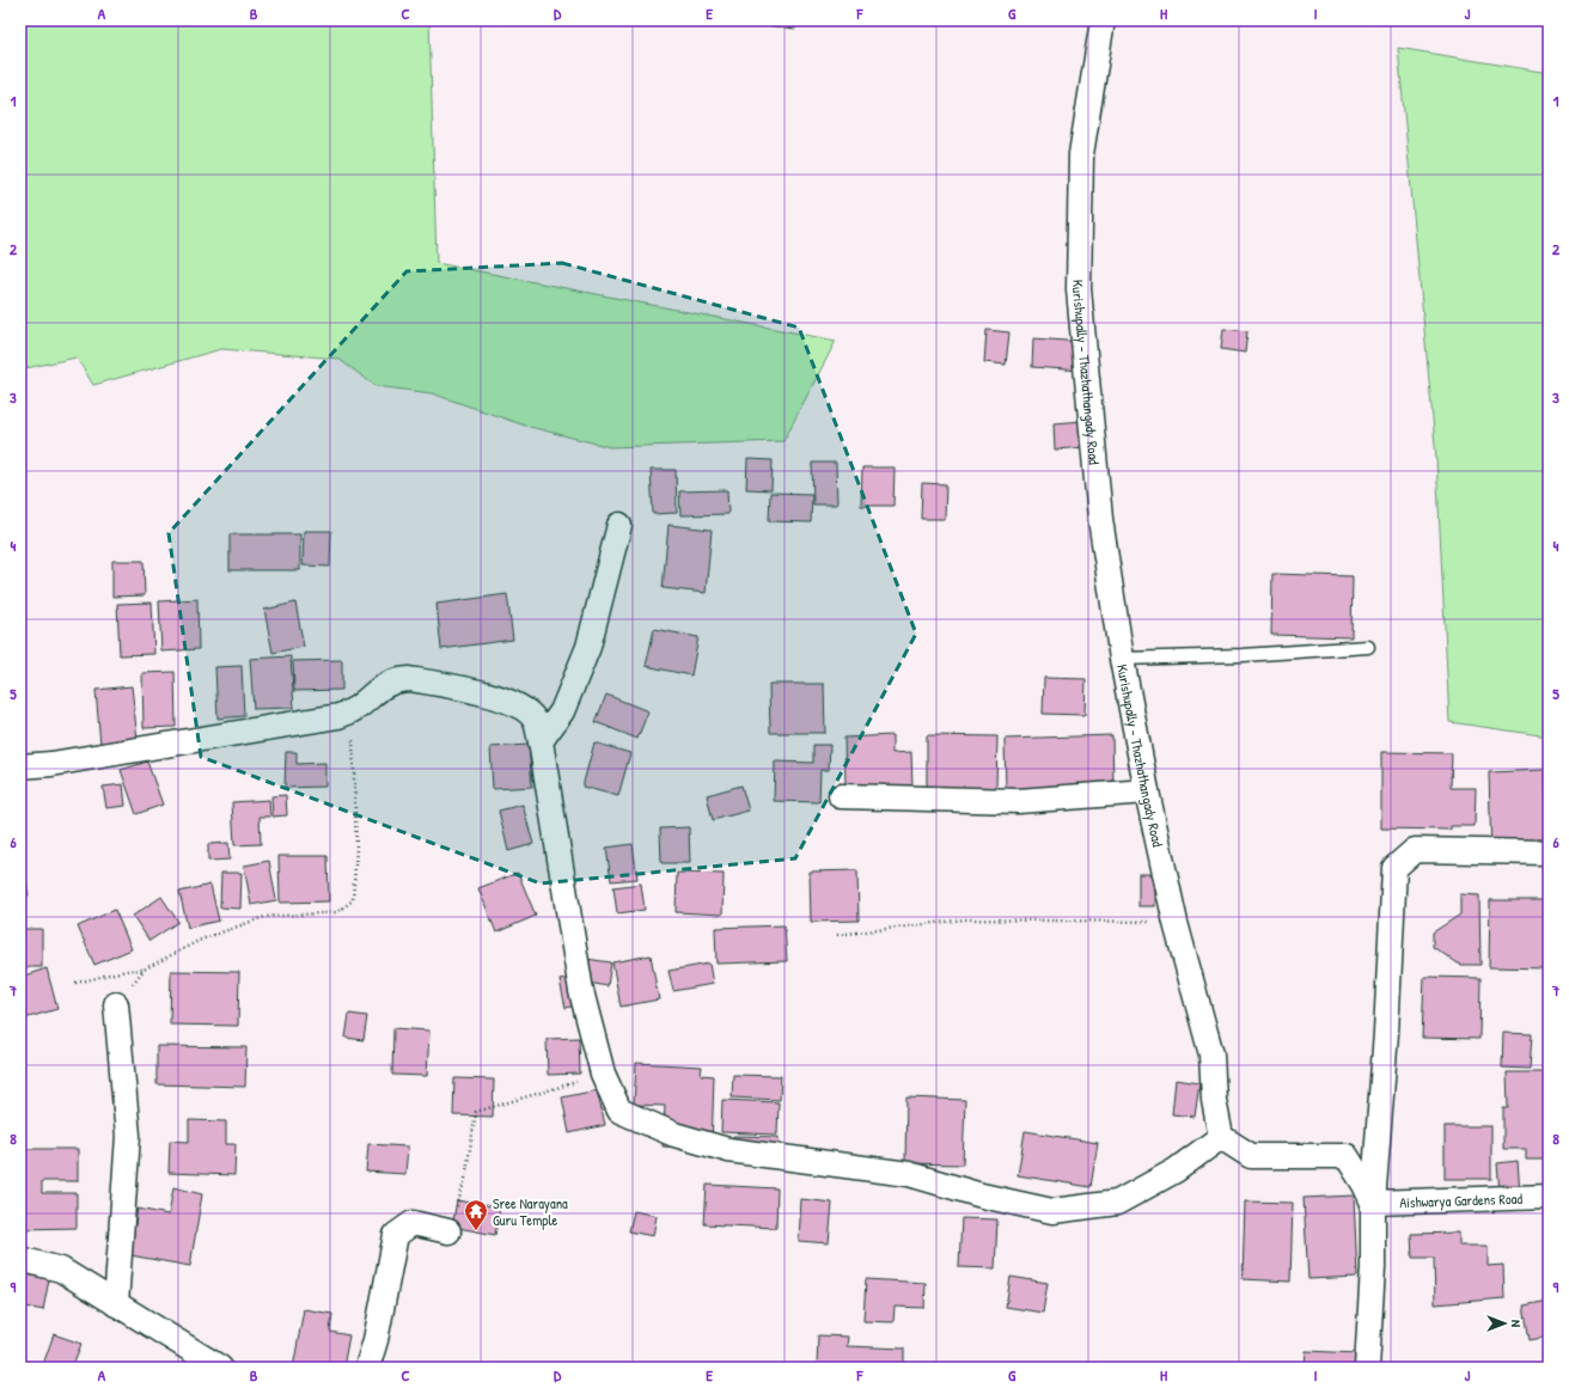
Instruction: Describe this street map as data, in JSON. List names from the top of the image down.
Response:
{
  "streets": {
    "street": ["Kurishupally - Thazhathangady Road", "Aishwarya Gardens Road"]
  },
  "places": {
    "temple": ["Sree Narayana Guru Temple"]
  },
  "north": "right",
  "grid": {
    "columns": [
      "A",
      "B",
      "C",
      "D",
      "E",
      "F",
      "G",
      "H",
      "I",
      "J"
    ],
    "rows": [
      "1",
      "2",
      "3",
      "4",
      "5",
      "6",
      "7",
      "8",
      "9"
    ]
  }
}
